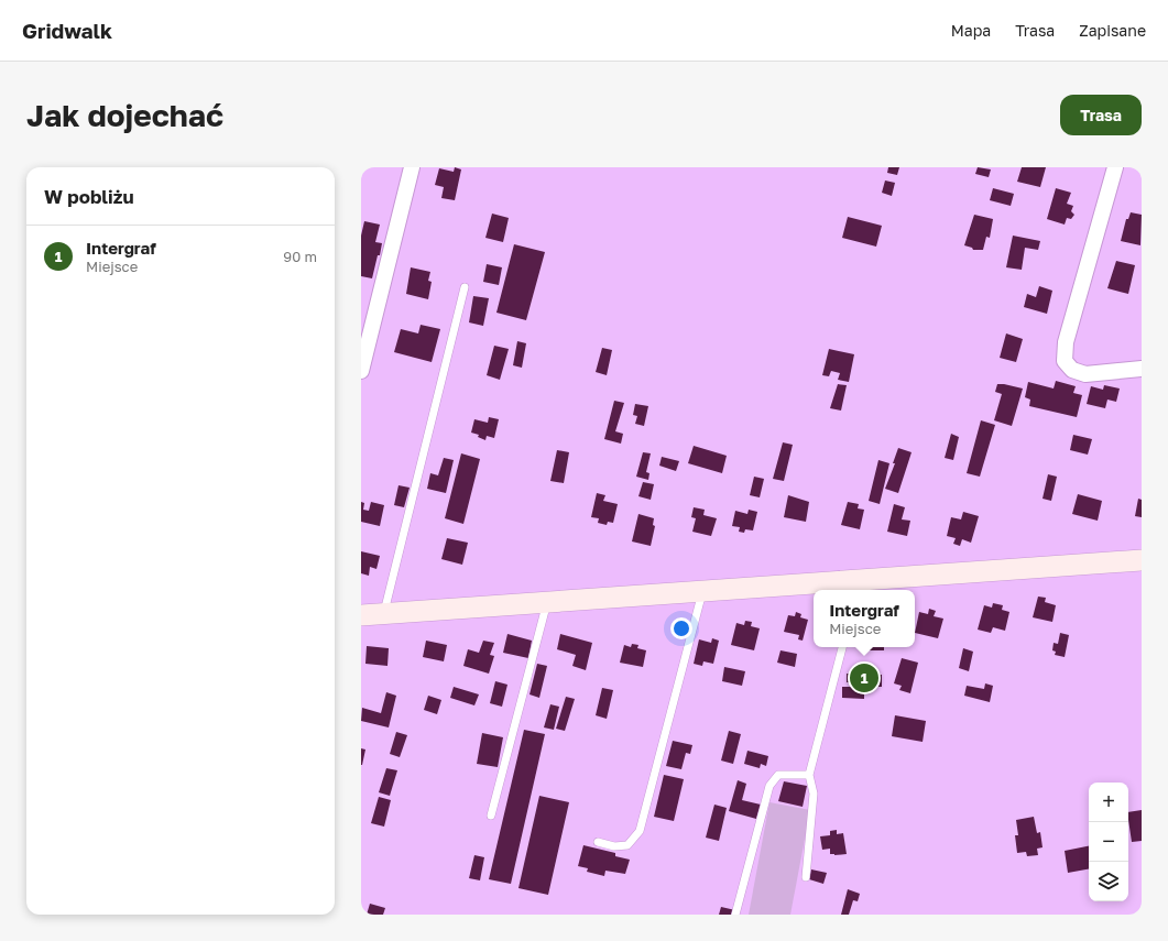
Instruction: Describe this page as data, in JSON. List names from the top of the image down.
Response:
{
  "page": {
    "header": "Gridwalk",
    "nav": ["Mapa", "Trasa", "Zapisane"],
    "buttons": "Trasa",
    "title": "Jak dojechać",
    "heading": "W pobliżu",
    "list": [
      {
        "mark": "1",
        "name": "Intergraf",
        "note": "Miejsce",
        "value": "90 m"
      }
    ],
    "popup": ["Intergraf", "Miejsce"],
    "pins": "1",
    "map_buttons": ["+", "−"]
  }
}
